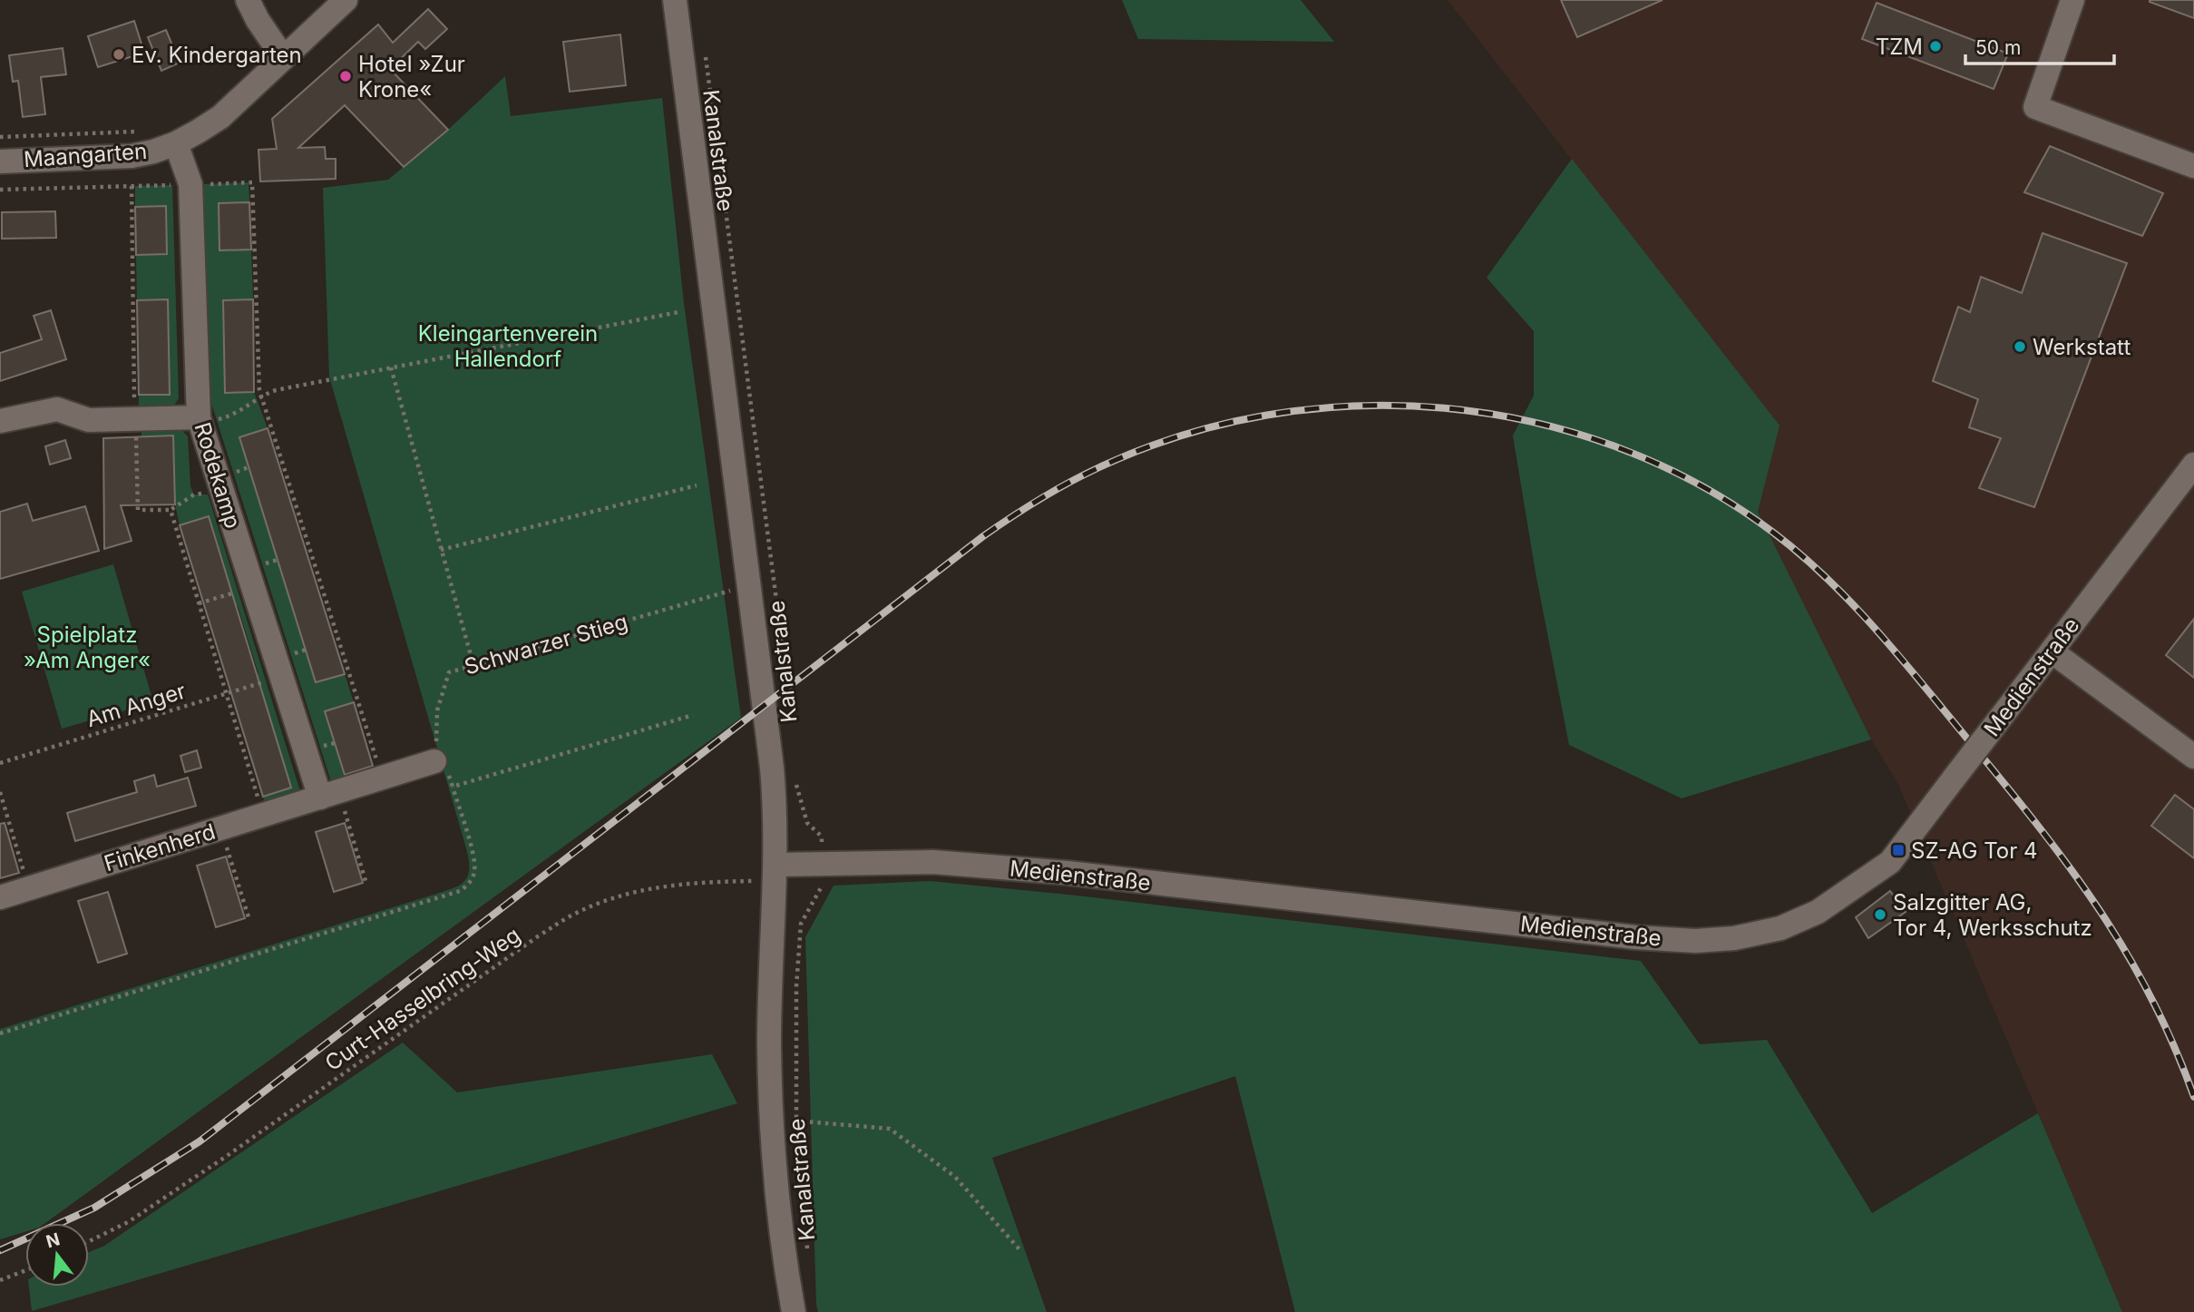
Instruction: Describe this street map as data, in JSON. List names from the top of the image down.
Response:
{
  "streets": {
    "street": [
      "Kanalstraße",
      "Maangarten",
      "Rodekamp",
      "Medienstraße",
      "Finkenherd"
    ],
    "path": ["Schwarzer Stieg", "Am Anger", "Curt-Hasselbring-Weg"]
  },
  "crossings": [
    ["Kanalstraße", "Schwarzer Stieg"],
    ["Kanalstraße", "Medienstraße"],
    ["Kanalstraße", "Curt-Hasselbring-Weg"],
    ["Maangarten", "Rodekamp"],
    ["Rodekamp", "Am Anger"],
    ["Rodekamp", "Finkenherd"],
    ["Medienstraße", "Curt-Hasselbring-Weg"]
  ],
  "parks": ["Kleingartenverein Hallendorf", "Spielplatz »Am Anger«"],
  "places": {
    "other": [
      "TZM",
      "Ev. Kindergarten",
      "Hotel »Zur Krone«",
      "Werkstatt",
      "Salzgitter AG, Tor 4, Werksschutz"
    ],
    "transit": ["SZ-AG Tor 4"]
  },
  "scale_bar": "50 m",
  "north": "top"
}
